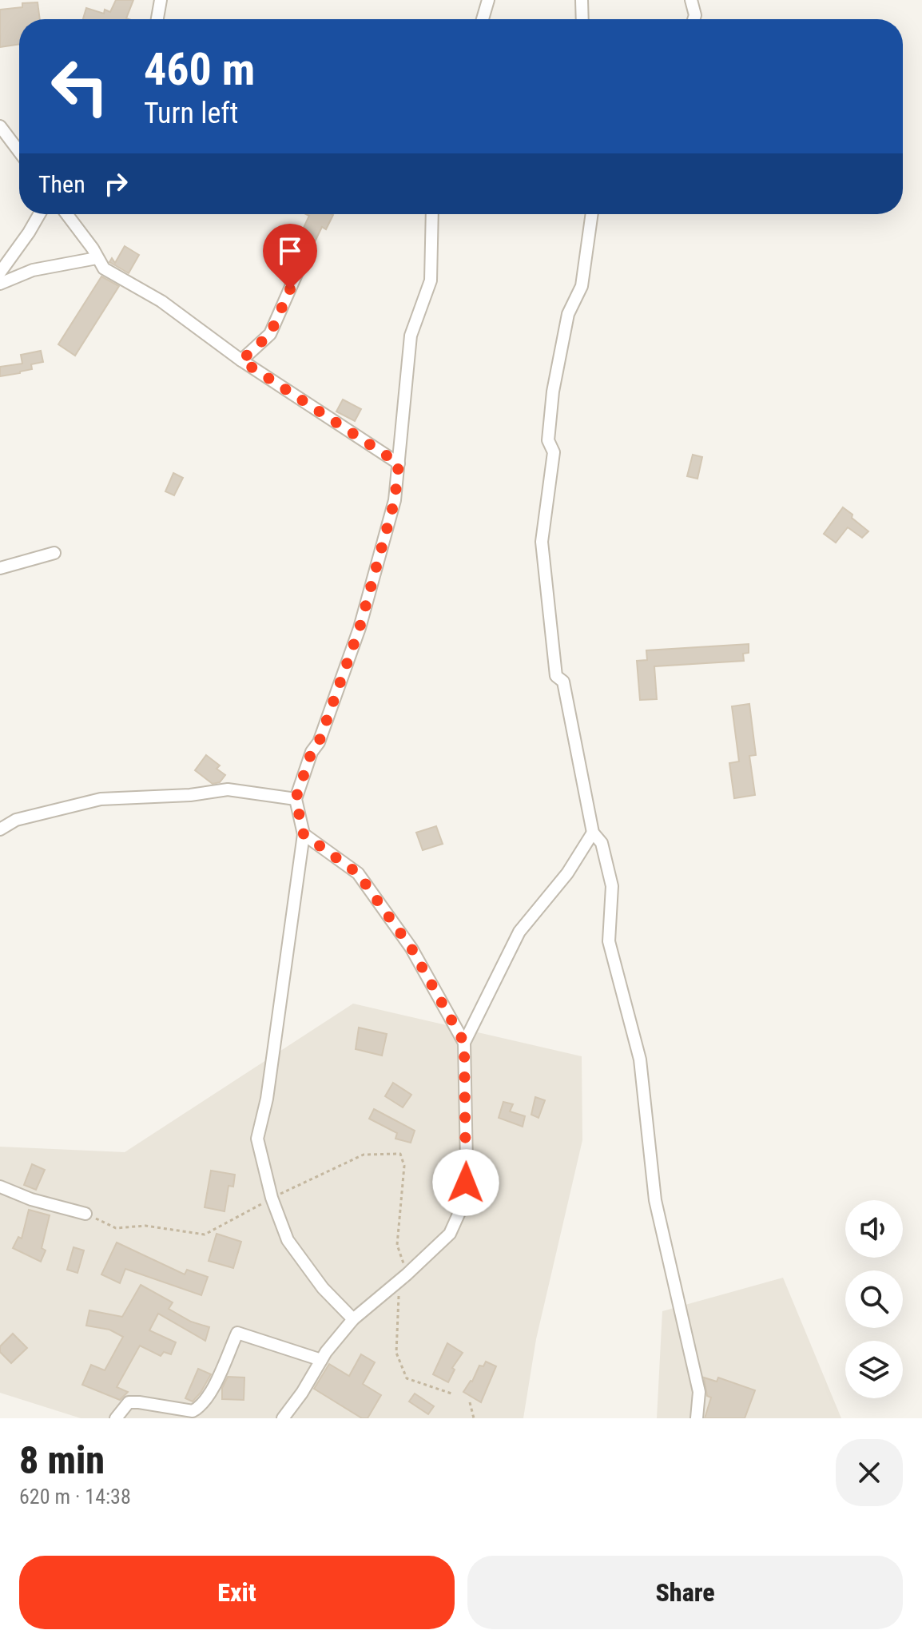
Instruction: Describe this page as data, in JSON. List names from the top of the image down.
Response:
{
  "page": {
    "turn": ["460 m", "Turn left"],
    "then": "Then",
    "heading": ["8 min", "620 m · 14:38"],
    "buttons": ["Exit", "Share"]
  }
}
